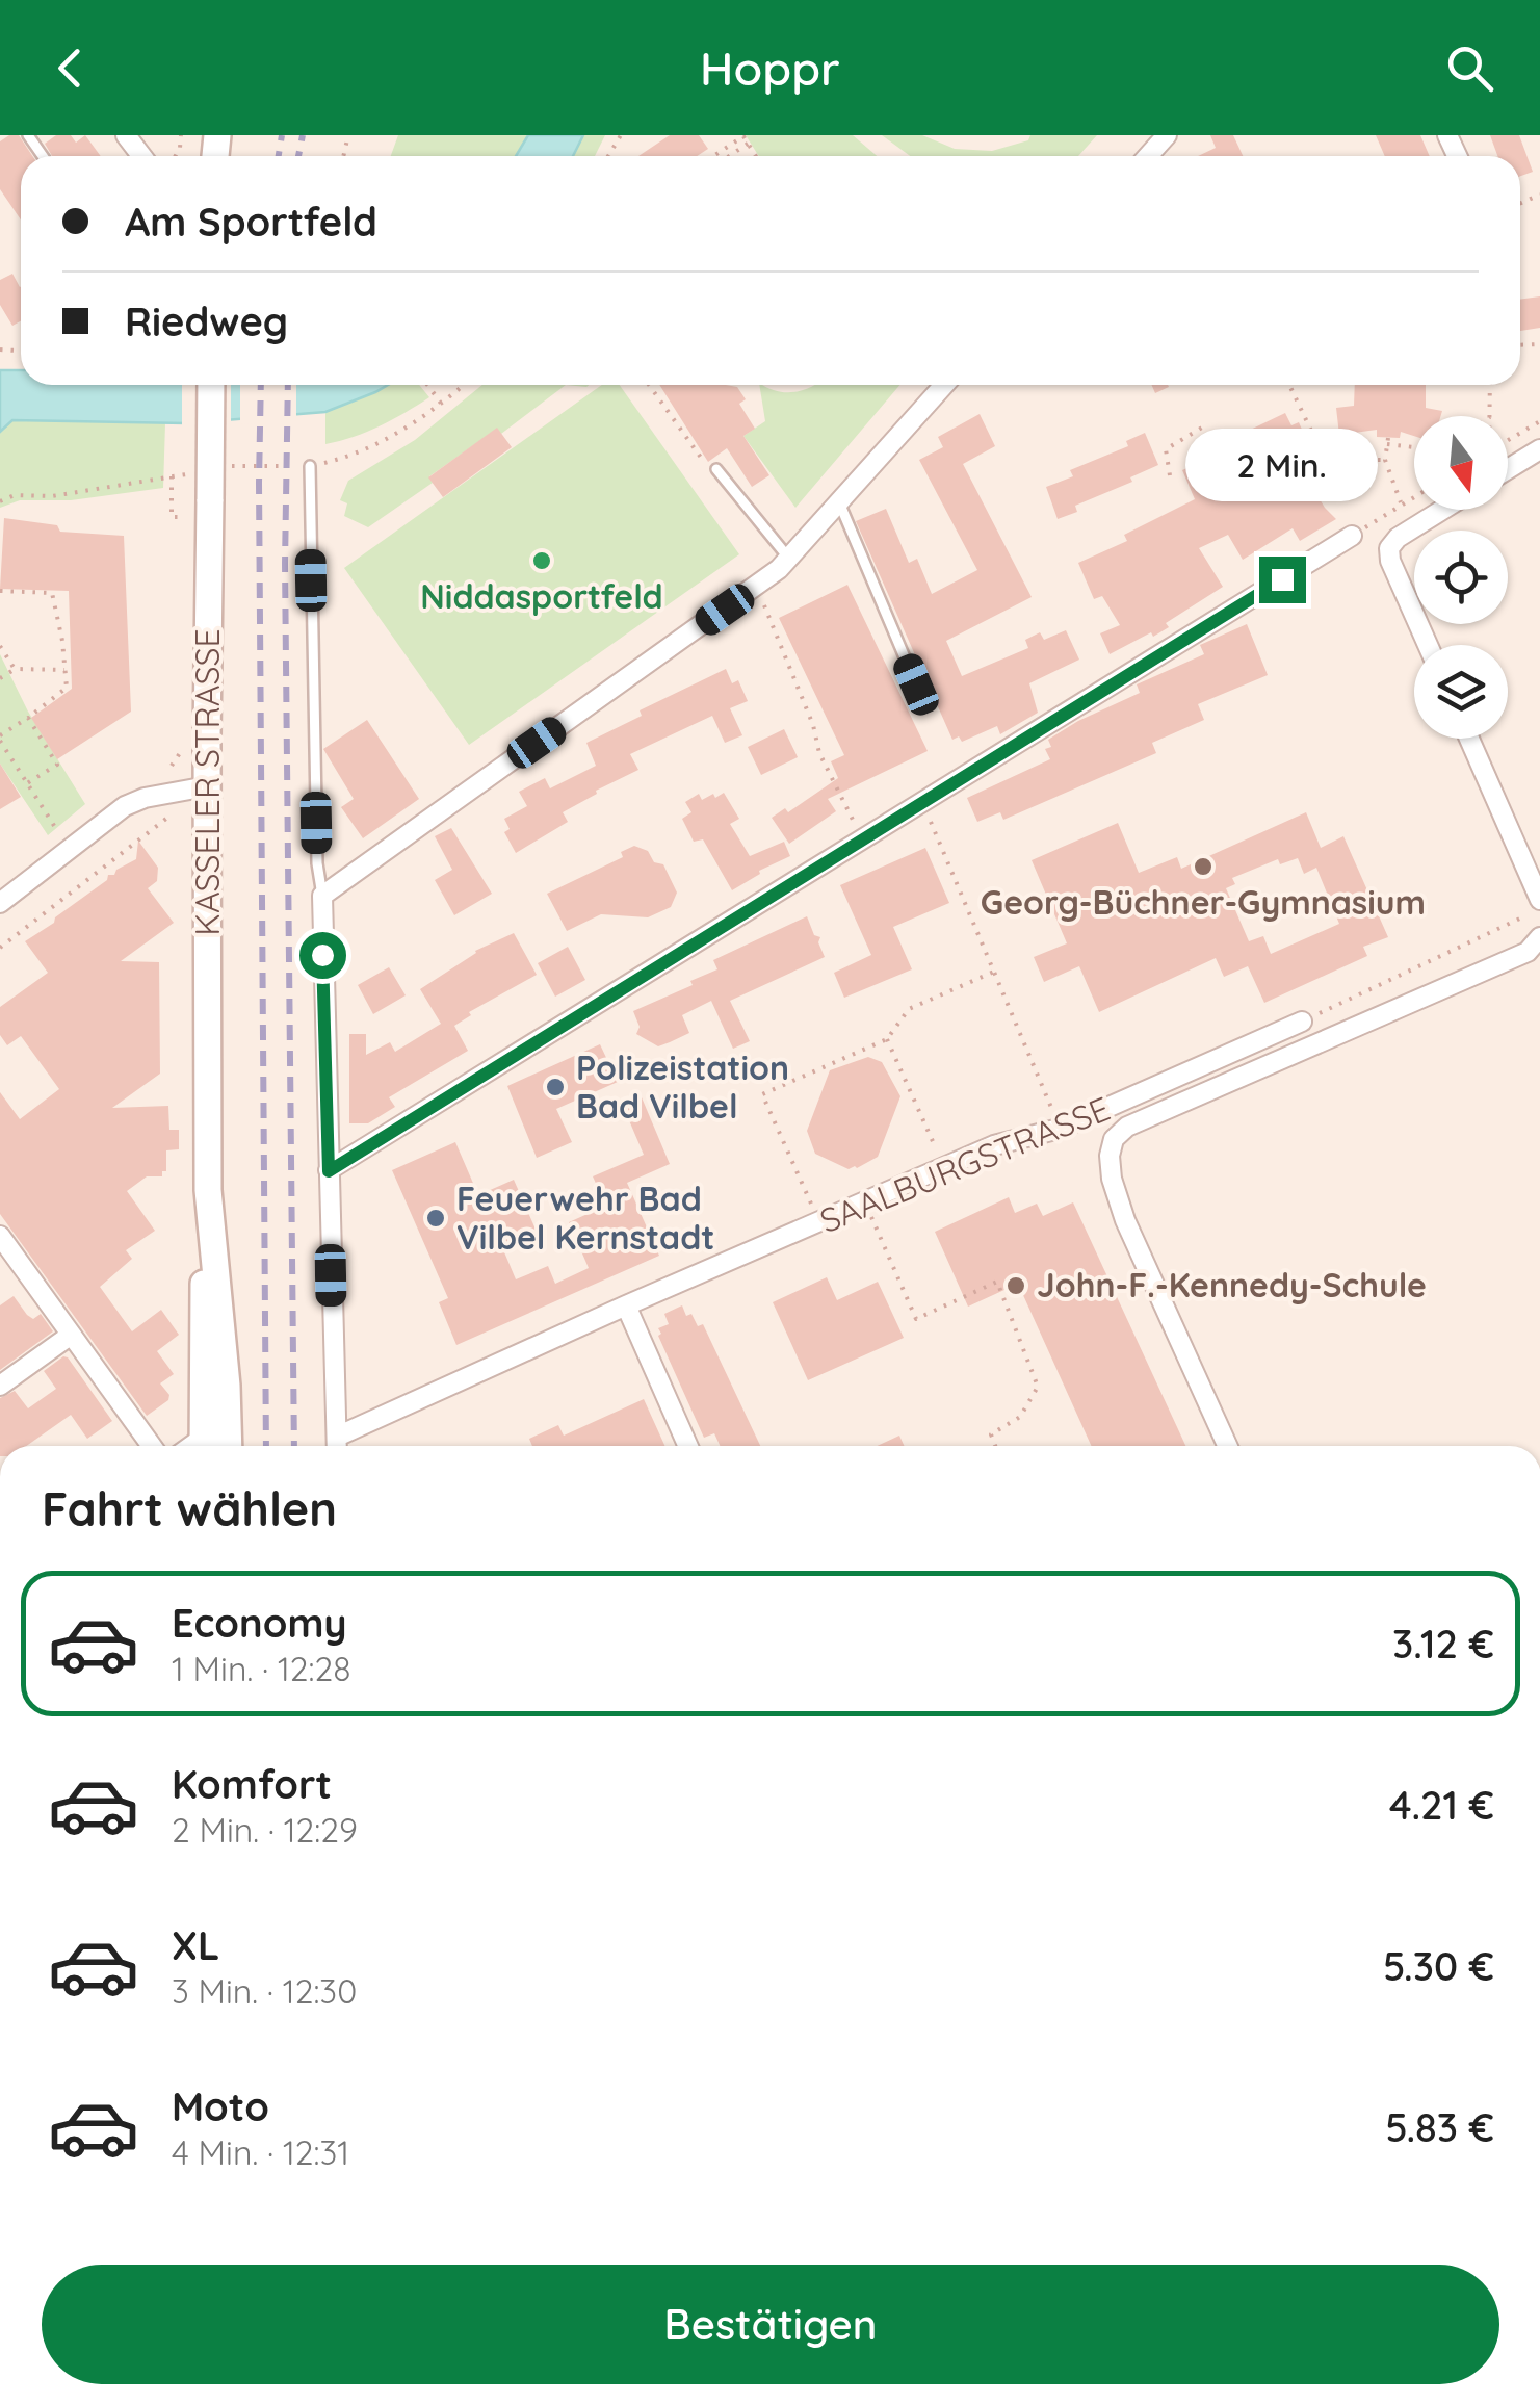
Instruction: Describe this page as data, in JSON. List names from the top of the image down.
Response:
{
  "streets": {
    "main road": ["KASSELER STRASSE"],
    "street": ["SAALBURGSTRASSE"]
  },
  "places": [
    "Niddasportfeld",
    "Georg-Büchner-Gymnasium",
    "Polizeistation Bad Vilbel",
    "Feuerwehr Bad Vilbel Kernstadt",
    "John-F.-Kennedy-Schule"
  ],
  "north": "bottom",
  "page": {
    "header": "Hoppr",
    "banner": ["Am Sportfeld", "Riedweg"],
    "bubble": "2 Min.",
    "heading": "Fahrt wählen",
    "list": [
      {
        "name": "Economy",
        "note": "1 Min. · 12:28",
        "value": "3.12 €"
      },
      {
        "name": "Komfort",
        "note": "2 Min. · 12:29",
        "value": "4.21 €"
      },
      {
        "name": "XL",
        "note": "3 Min. · 12:30",
        "value": "5.30 €"
      },
      {
        "name": "Moto",
        "note": "4 Min. · 12:31",
        "value": "5.83 €"
      }
    ],
    "buttons": "Bestätigen"
  }
}
